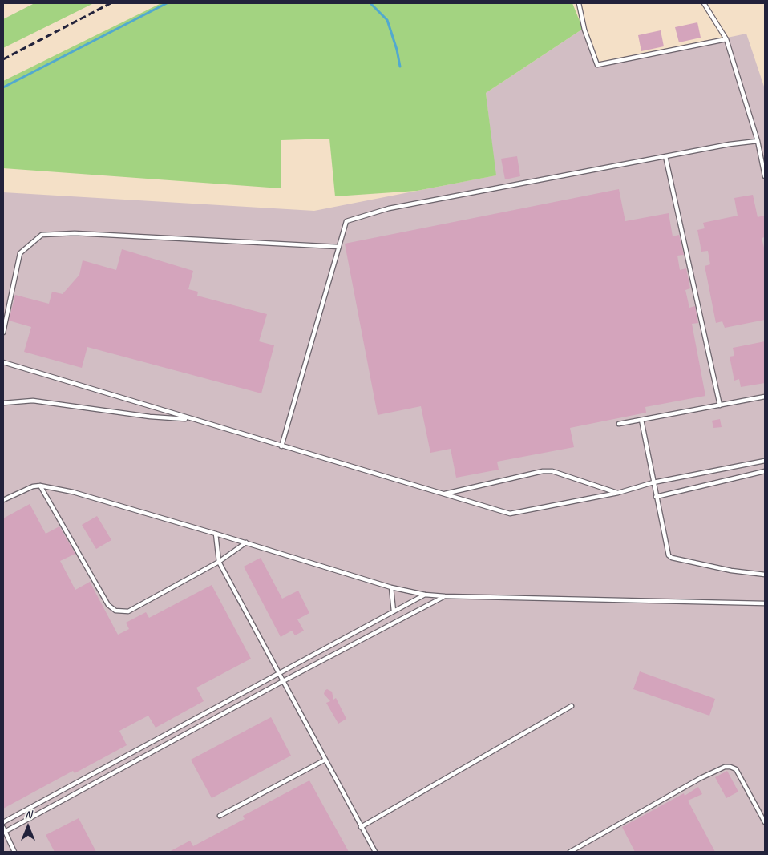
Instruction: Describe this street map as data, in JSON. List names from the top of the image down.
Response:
{
  "north": "top"
}
